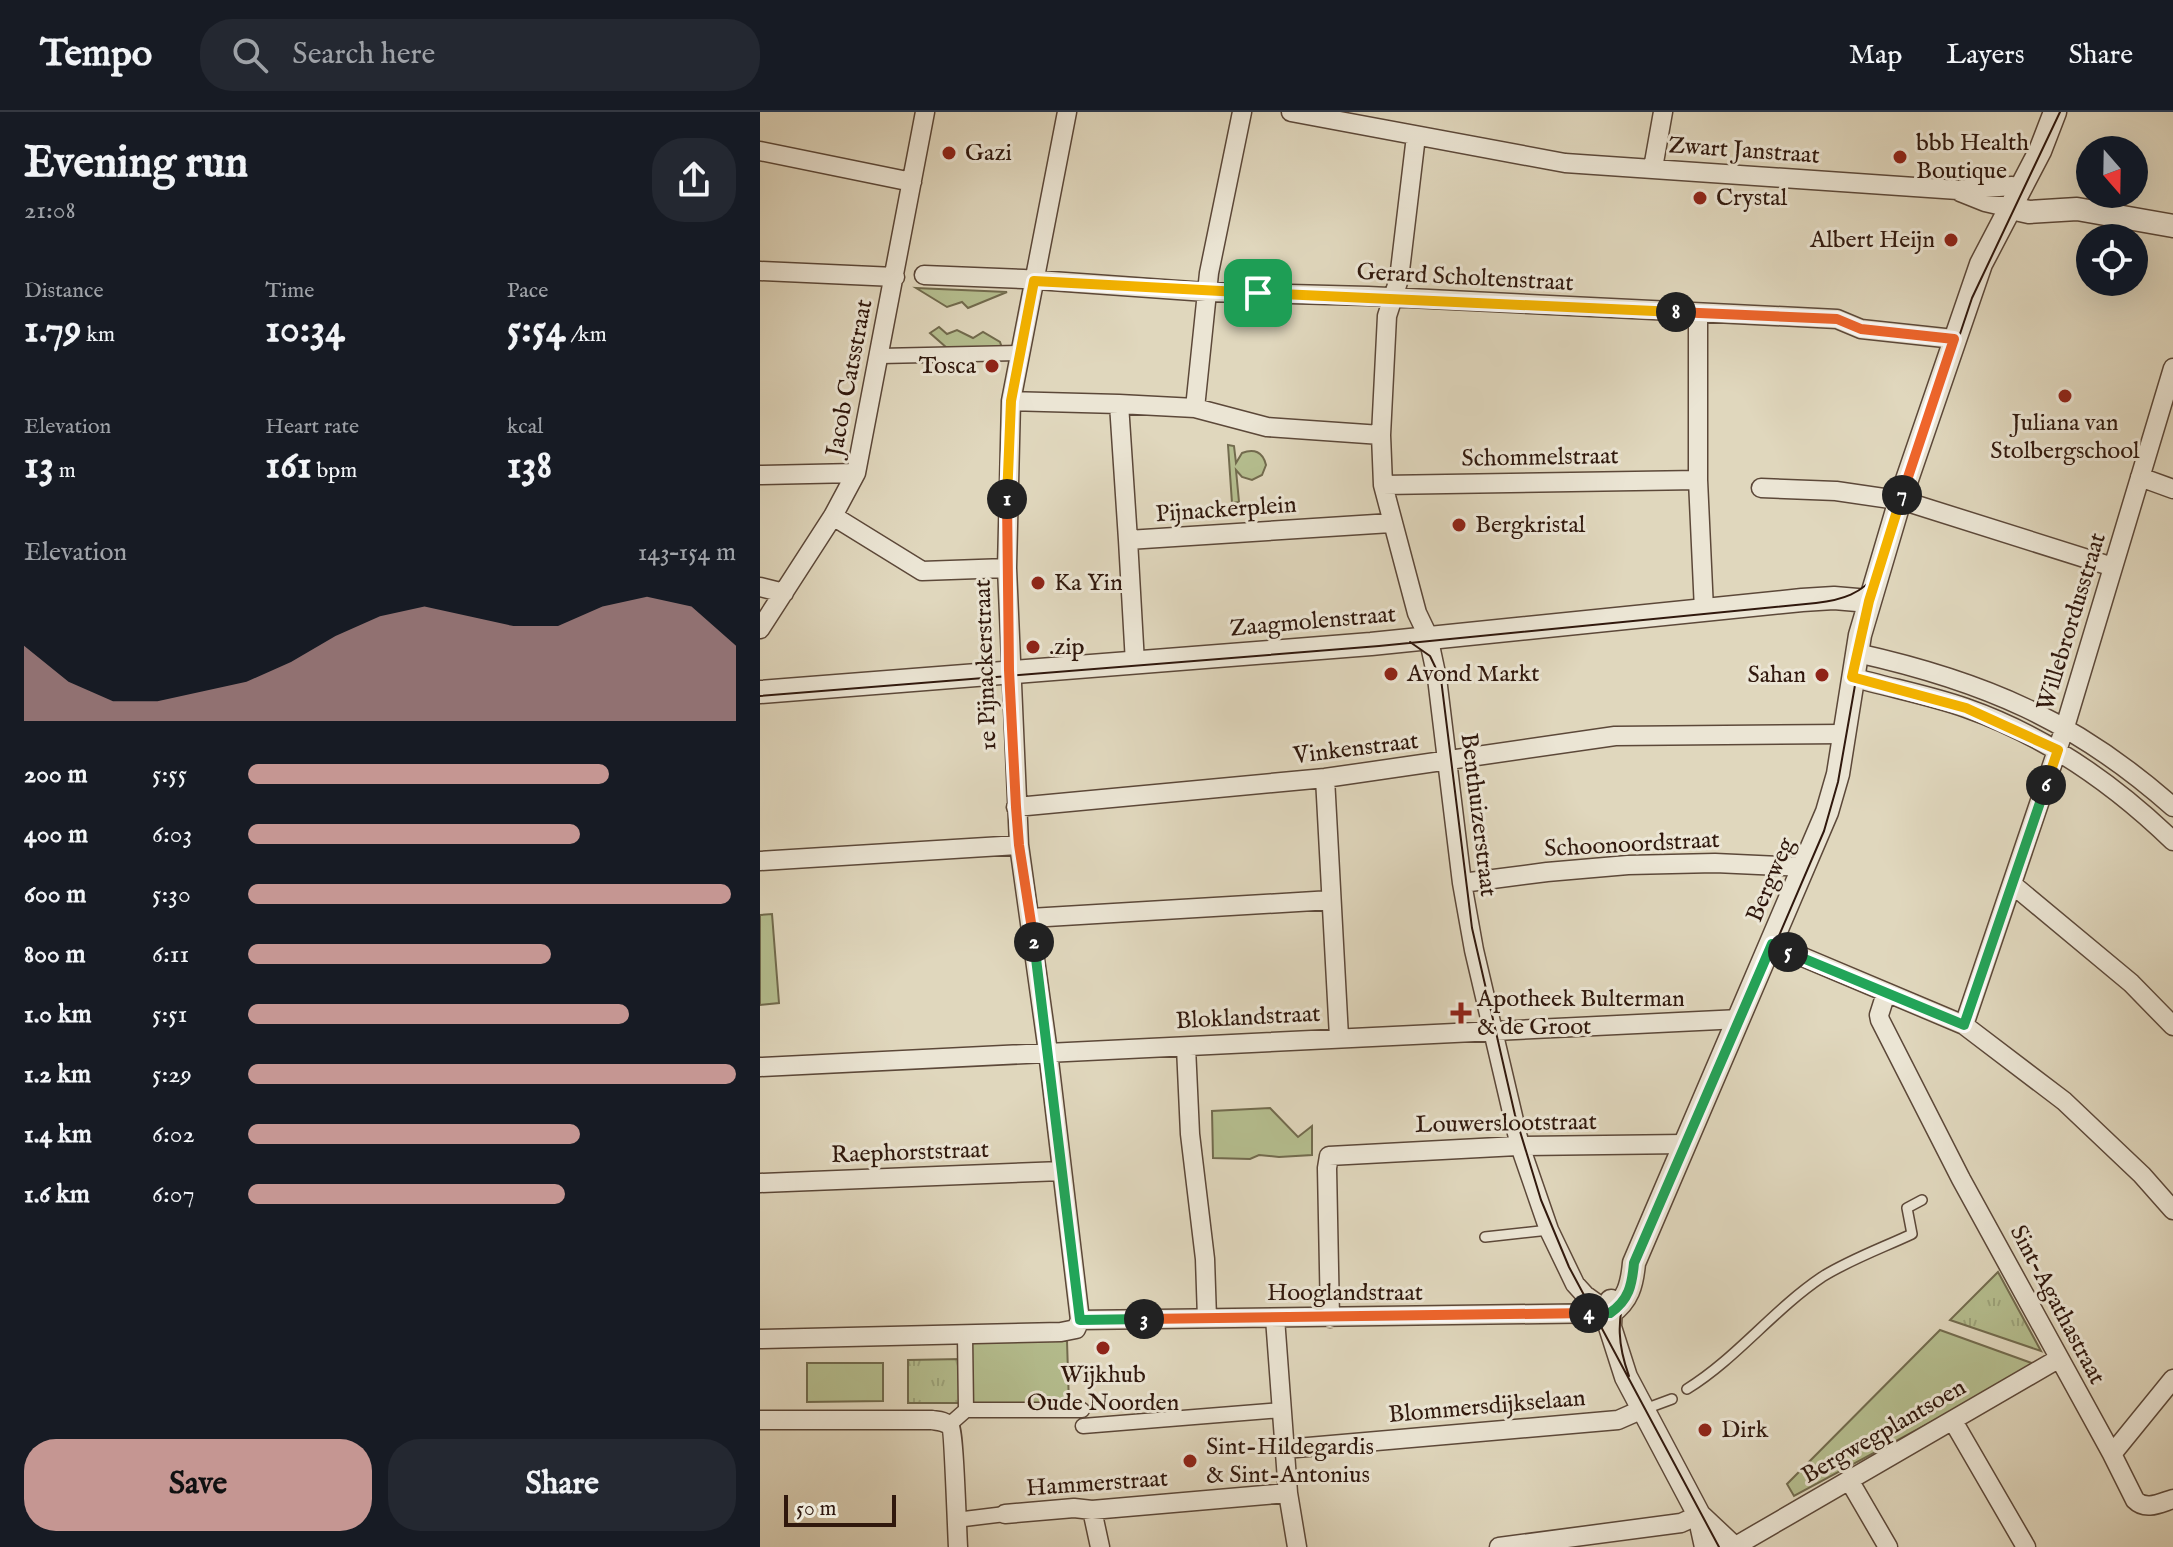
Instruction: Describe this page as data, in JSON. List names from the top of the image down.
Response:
{
  "streets": {
    "street": [
      "Zwart Janstraat",
      "Gerard Scholtenstraat",
      "Jacob Catsstraat",
      "Schommelstraat",
      "Pijnackerplein",
      "Zaagmolenstraat",
      "Willebrordusstraat",
      "1e Pijnackerstraat",
      "Vinkenstraat",
      "Benthuizerstraat",
      "Schoonoordstraat",
      "Bergweg",
      "Bloklandstraat",
      "Louwerslootstraat",
      "Raephorststraat",
      "Hooglandstraat",
      "Sint-Agathastraat",
      "Blommersdijkselaan",
      "Bergwegplantsoen",
      "Hammerstraat"
    ]
  },
  "crossings": [
    ["Zwart Janstraat", "Benthuizerstraat"],
    ["Zwart Janstraat", "Bergweg"],
    ["Gerard Scholtenstraat", "1e Pijnackerstraat"],
    ["Gerard Scholtenstraat", "Benthuizerstraat"],
    ["Gerard Scholtenstraat", "Bergweg"],
    ["Schommelstraat", "Benthuizerstraat"],
    ["Pijnackerplein", "Benthuizerstraat"],
    ["Zaagmolenstraat", "1e Pijnackerstraat"],
    ["Zaagmolenstraat", "Benthuizerstraat"],
    ["Zaagmolenstraat", "Bergweg"],
    ["1e Pijnackerstraat", "Vinkenstraat"],
    ["1e Pijnackerstraat", "Bloklandstraat"],
    ["1e Pijnackerstraat", "Raephorststraat"],
    ["1e Pijnackerstraat", "Hooglandstraat"],
    ["Vinkenstraat", "Benthuizerstraat"],
    ["Vinkenstraat", "Bergweg"],
    ["Benthuizerstraat", "Schoonoordstraat"],
    ["Benthuizerstraat", "Bergweg"],
    ["Benthuizerstraat", "Bloklandstraat"],
    ["Benthuizerstraat", "Louwerslootstraat"],
    ["Benthuizerstraat", "Hooglandstraat"],
    ["Schoonoordstraat", "Bergweg"],
    ["Bergweg", "Bloklandstraat"],
    ["Bergweg", "Louwerslootstraat"],
    ["Bergweg", "Hooglandstraat"],
    ["Bergweg", "Blommersdijkselaan"],
    ["Bergweg", "Bergwegplantsoen"],
    ["Louwerslootstraat", "Hooglandstraat"],
    ["Sint-Agathastraat", "Bergwegplantsoen"]
  ],
  "places": {
    "other": [
      "Gazi",
      "bbb Health Boutique",
      "Crystal",
      "Albert Heijn",
      "Tosca",
      "Juliana van Stolbergschool",
      "Bergkristal",
      "Ka Yin",
      ".zip",
      "Avond Markt",
      "Sahan",
      "Wijkhub Oude Noorden",
      "Dirk",
      "Sint-Hildegardis & Sint-Antonius"
    ],
    "health": ["Apotheek Bulterman & de Groot"]
  },
  "scale_bar": "50 m",
  "north": "bottom",
  "page": {
    "header": "Tempo",
    "search": "Search here",
    "nav": ["Map", "Layers", "Share"],
    "heading": ["Evening run", "21:08"],
    "stats": [
      ["Distance", "1.79 km"],
      ["Time", "10:34"],
      ["Pace", "5:54 /km"],
      ["Elevation", "13 m"],
      ["Heart rate", "161 bpm"],
      ["kcal", "138"]
    ],
    "pins": [
      "8",
      "7",
      "1",
      "6",
      "2",
      "5",
      "4",
      "3"
    ],
    "chart": ["Elevation", "143–154 m"],
    "list": [
      {
        "name": "200 m",
        "note": "5:55"
      },
      {
        "name": "400 m",
        "note": "6:03"
      },
      {
        "name": "600 m",
        "note": "5:30"
      },
      {
        "name": "800 m",
        "note": "6:11"
      },
      {
        "name": "1.0 km",
        "note": "5:51"
      },
      {
        "name": "1.2 km",
        "note": "5:29"
      },
      {
        "name": "1.4 km",
        "note": "6:02"
      },
      {
        "name": "1.6 km",
        "note": "6:07"
      }
    ],
    "buttons": ["Save", "Share"],
    "scale": "50 m"
  }
}
